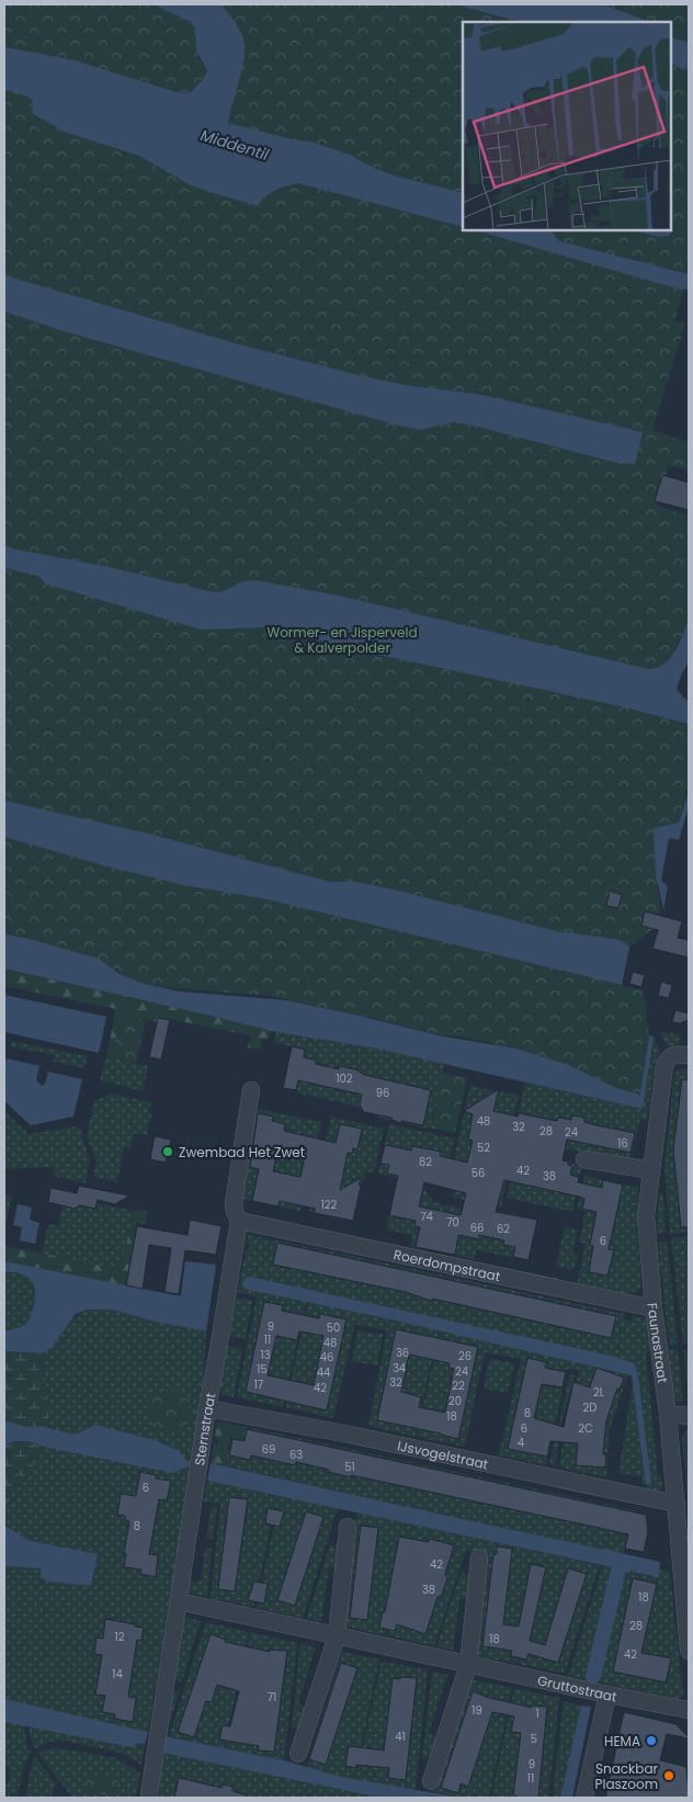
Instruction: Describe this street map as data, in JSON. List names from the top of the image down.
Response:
{
  "streets": {
    "street": [
      "Roerdompstraat",
      "Faunastraat",
      "Sternstraat",
      "IJsvogelstraat",
      "Gruttostraat"
    ]
  },
  "crossings": [
    ["Roerdompstraat", "Faunastraat"],
    ["Roerdompstraat", "Sternstraat"],
    ["Faunastraat", "IJsvogelstraat"],
    ["Sternstraat", "IJsvogelstraat"],
    ["Sternstraat", "Gruttostraat"]
  ],
  "water": ["Middentil"],
  "parks": ["Wormer- en Jisperveld & Kalverpolder"],
  "places": ["Zwembad Het Zwet", "HEMA", "Snackbar Plaszoom"],
  "house_numbers": [
    "102",
    "96",
    "48",
    "32",
    "28",
    "24",
    "16",
    "52",
    "82",
    "42",
    "56",
    "38",
    "122",
    "74",
    "70",
    "66",
    "62",
    "6",
    "9",
    "50",
    "11",
    "48",
    "36",
    "13",
    "26",
    "46",
    "34",
    "15",
    "24",
    "44",
    "32",
    "17",
    "22",
    "42",
    "2L",
    "20",
    "2D",
    "8",
    "18",
    "6",
    "2C",
    "4",
    "69",
    "63",
    "51",
    "6",
    "8",
    "42",
    "38",
    "18",
    "28",
    "12",
    "18",
    "42",
    "14",
    "71",
    "19",
    "1",
    "41",
    "5",
    "9",
    "11"
  ]
}
